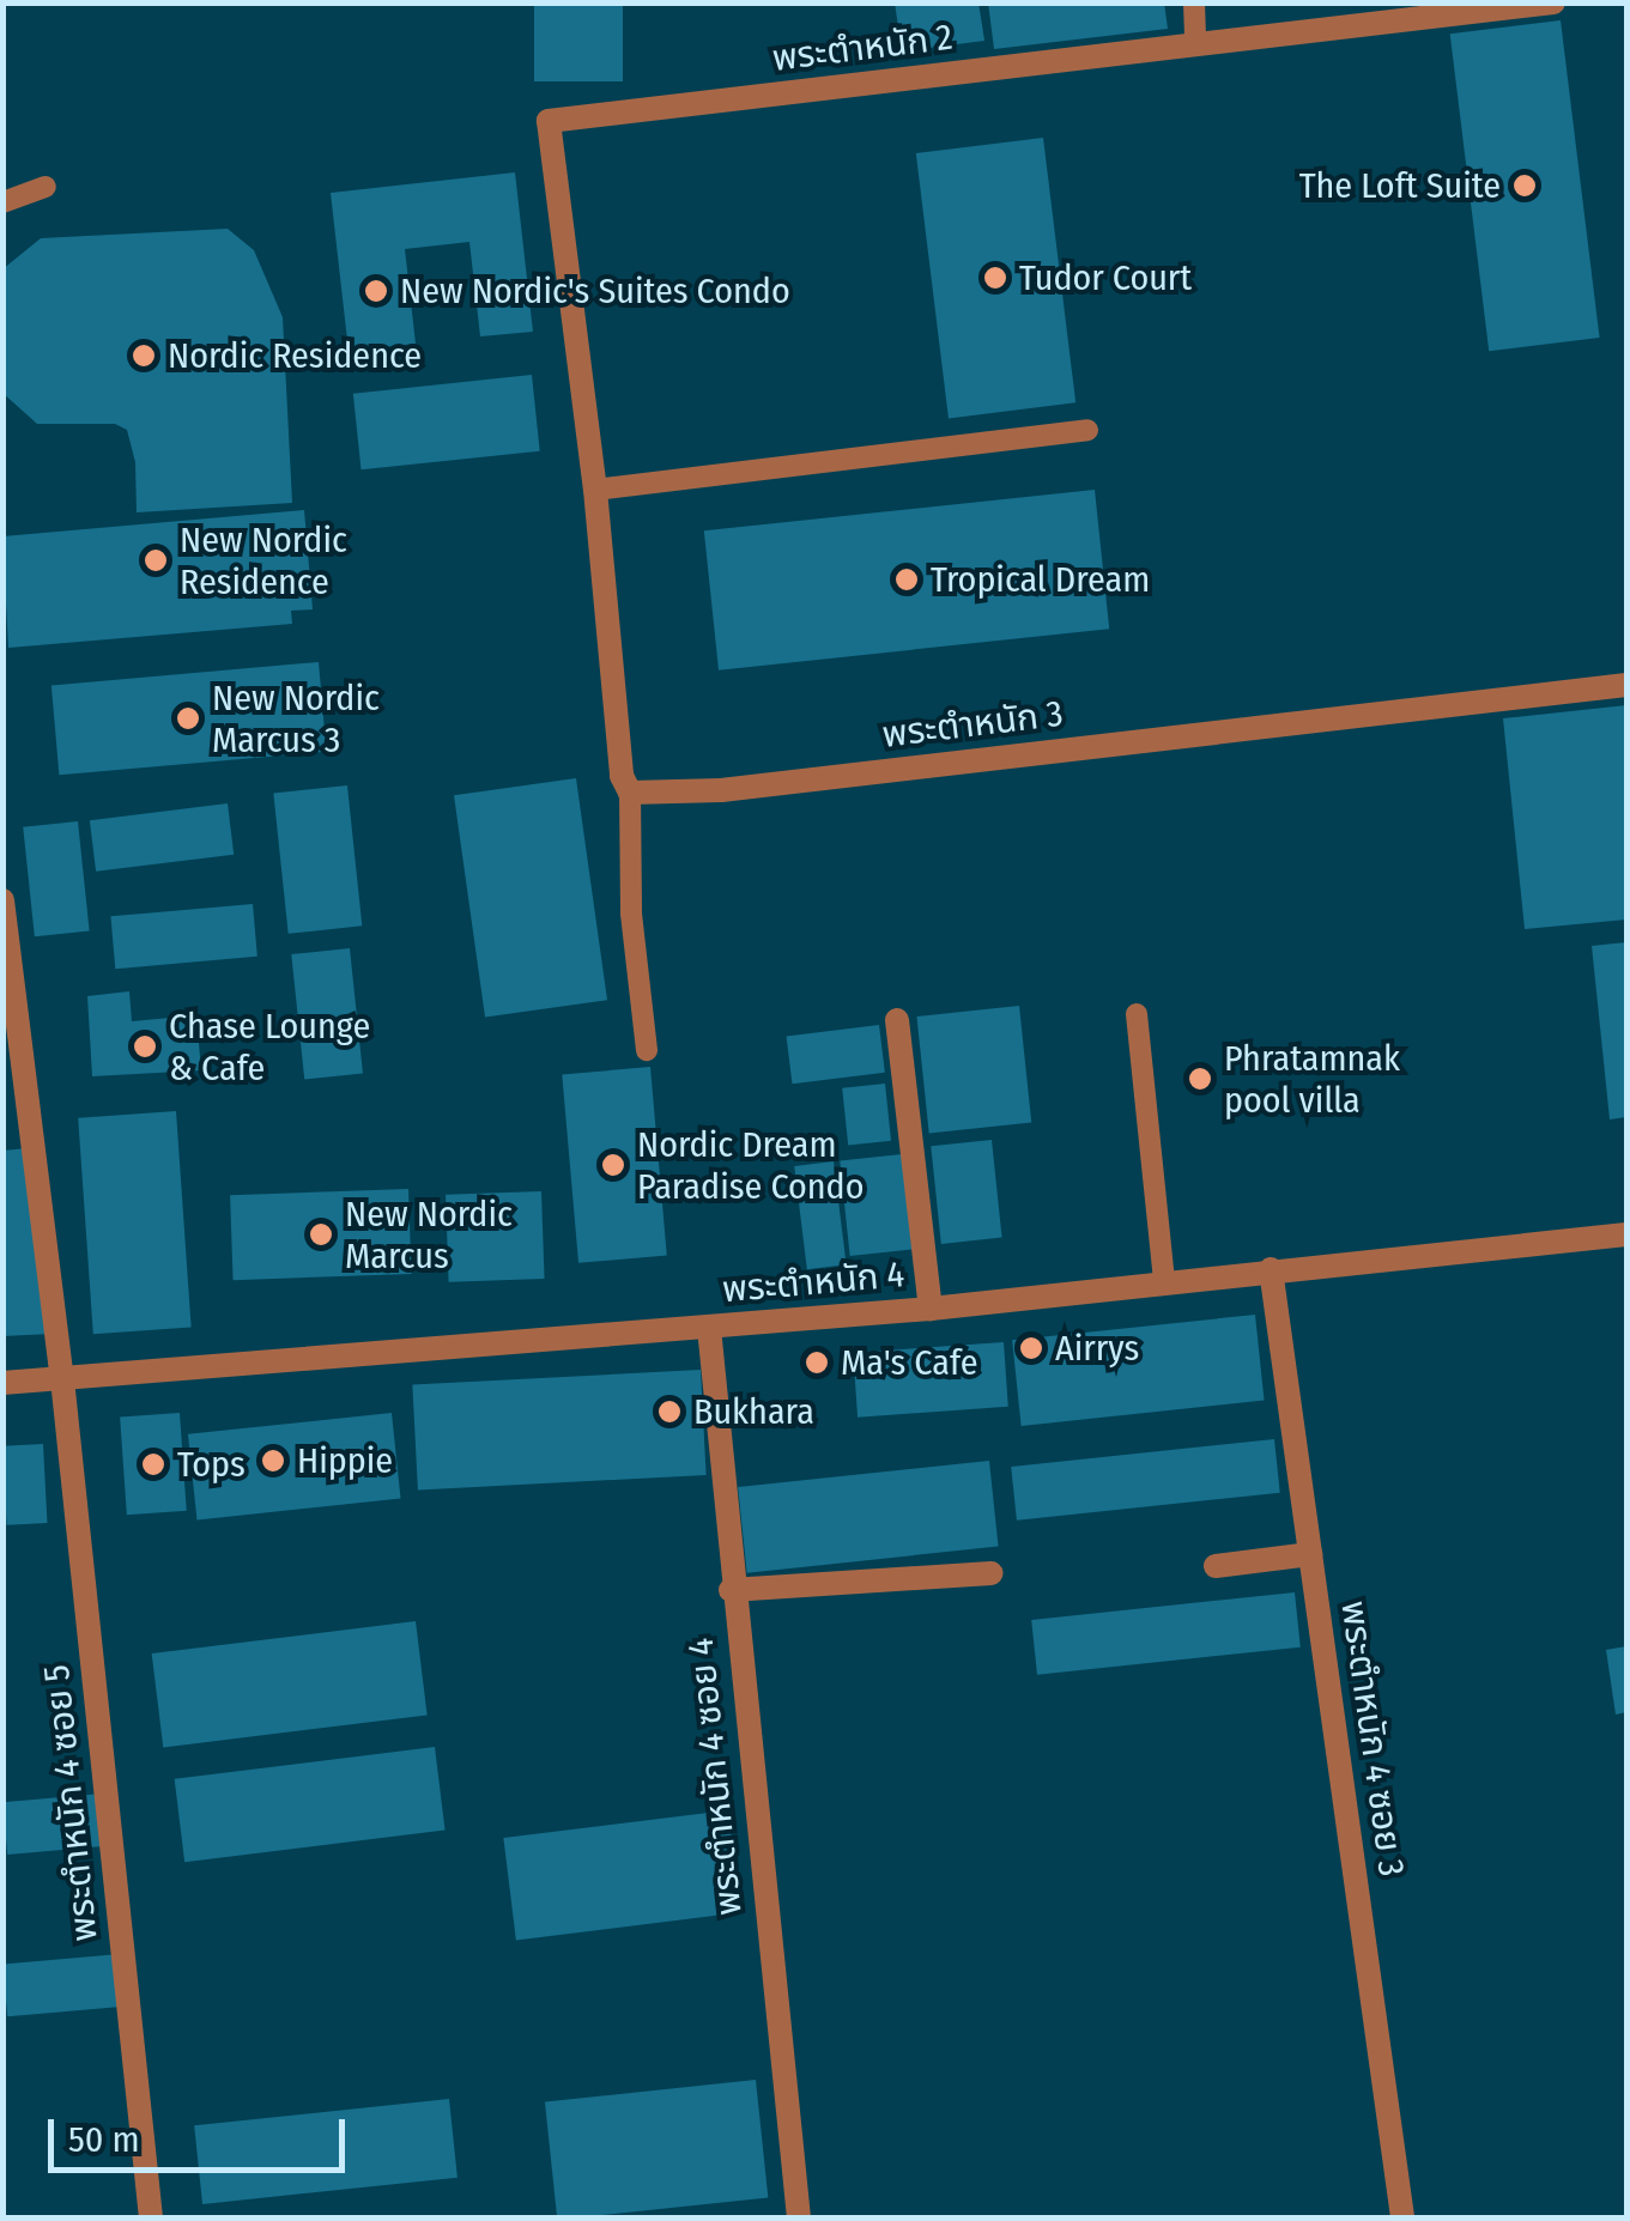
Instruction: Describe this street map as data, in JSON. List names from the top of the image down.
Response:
{
  "streets": {
    "street": [
      "พระตำหนัก 2",
      "พระตำหนัก 3",
      "พระตำหนัก 4",
      "พระตำหนัก 4 ซอย 3",
      "พระตำหนัก 4 ซอย 4",
      "พระตำหนัก 4 ซอย 5"
    ]
  },
  "crossings": [
    ["พระตำหนัก 4", "พระตำหนัก 4 ซอย 3"],
    ["พระตำหนัก 4", "พระตำหนัก 4 ซอย 4"],
    ["พระตำหนัก 4", "พระตำหนัก 4 ซอย 5"]
  ],
  "places": [
    "The Loft Suite",
    "Tudor Court",
    "New Nordic's Suites Condo",
    "Nordic Residence",
    "New Nordic Residence",
    "Tropical Dream",
    "New Nordic Marcus 3",
    "Chase Lounge & Cafe",
    "Phratamnak pool villa",
    "Nordic Dream Paradise Condo",
    "New Nordic Marcus",
    "Airrys",
    "Ma's Cafe",
    "Bukhara",
    "Hippie",
    "Tops"
  ],
  "scale_bar": "50 m"
}
